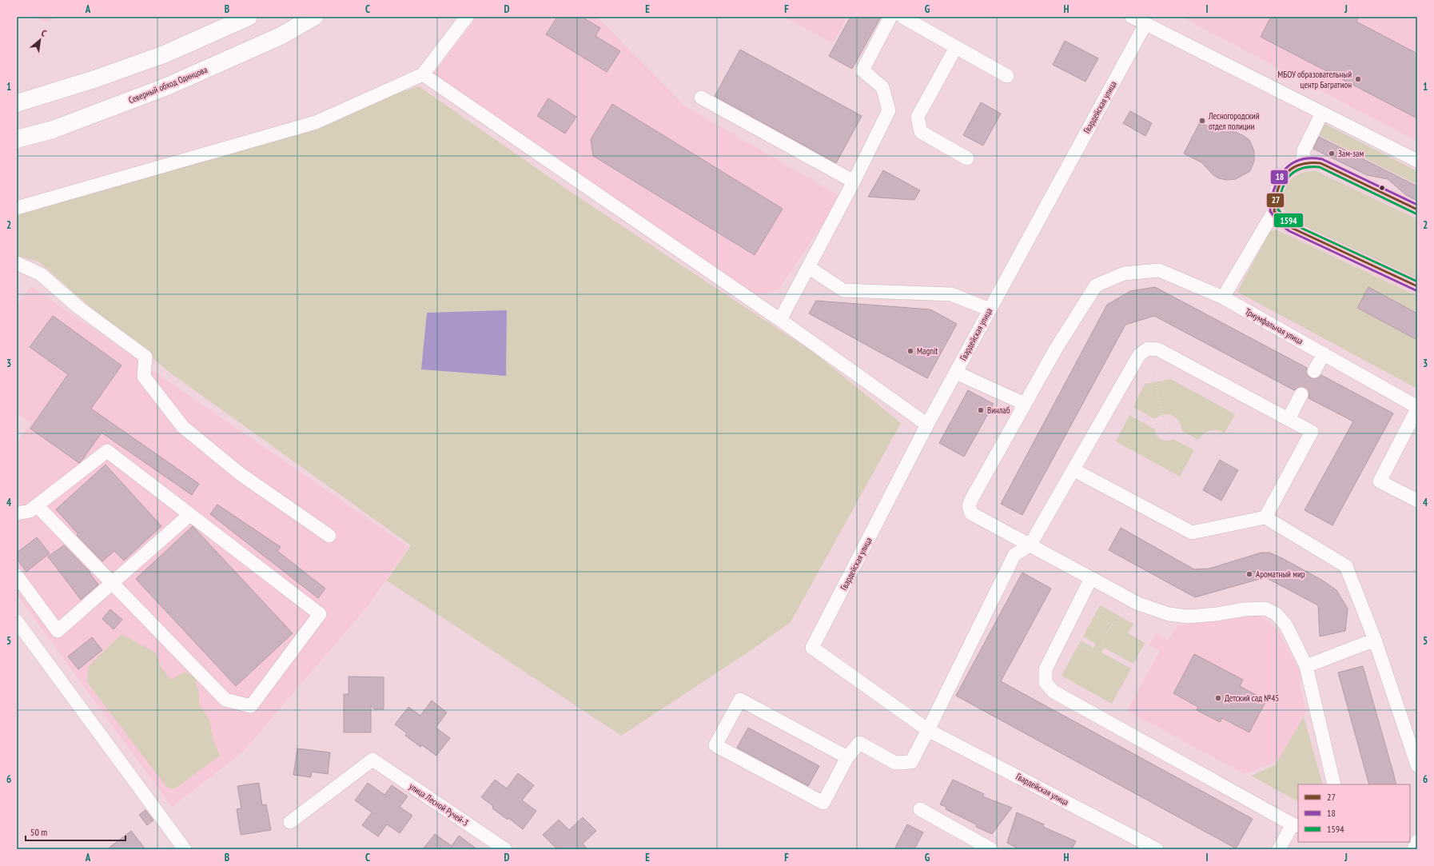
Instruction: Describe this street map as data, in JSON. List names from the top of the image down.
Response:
{
  "streets": {
    "highway": ["Северный обход Одинцова"],
    "street": ["Гвардейская улица", "Триумфальная улица", "улица Лесной Ручей-3"]
  },
  "places": [
    "МБОУ образовательный центр Багратион",
    "Лесногородский отдел полиции",
    "Зам-зам",
    "Magnit",
    "Винлаб",
    "Ароматный мир",
    "Детский сад №45"
  ],
  "lines": ["transit line 18", "transit line 27", "transit line 1594"],
  "legend": ["27", "18", "1594"],
  "scale_bar": "50 m",
  "north": "top right",
  "grid": {
    "columns": [
      "A",
      "B",
      "C",
      "D",
      "E",
      "F",
      "G",
      "H",
      "I",
      "J"
    ],
    "rows": [
      "1",
      "2",
      "3",
      "4",
      "5",
      "6"
    ]
  }
}
